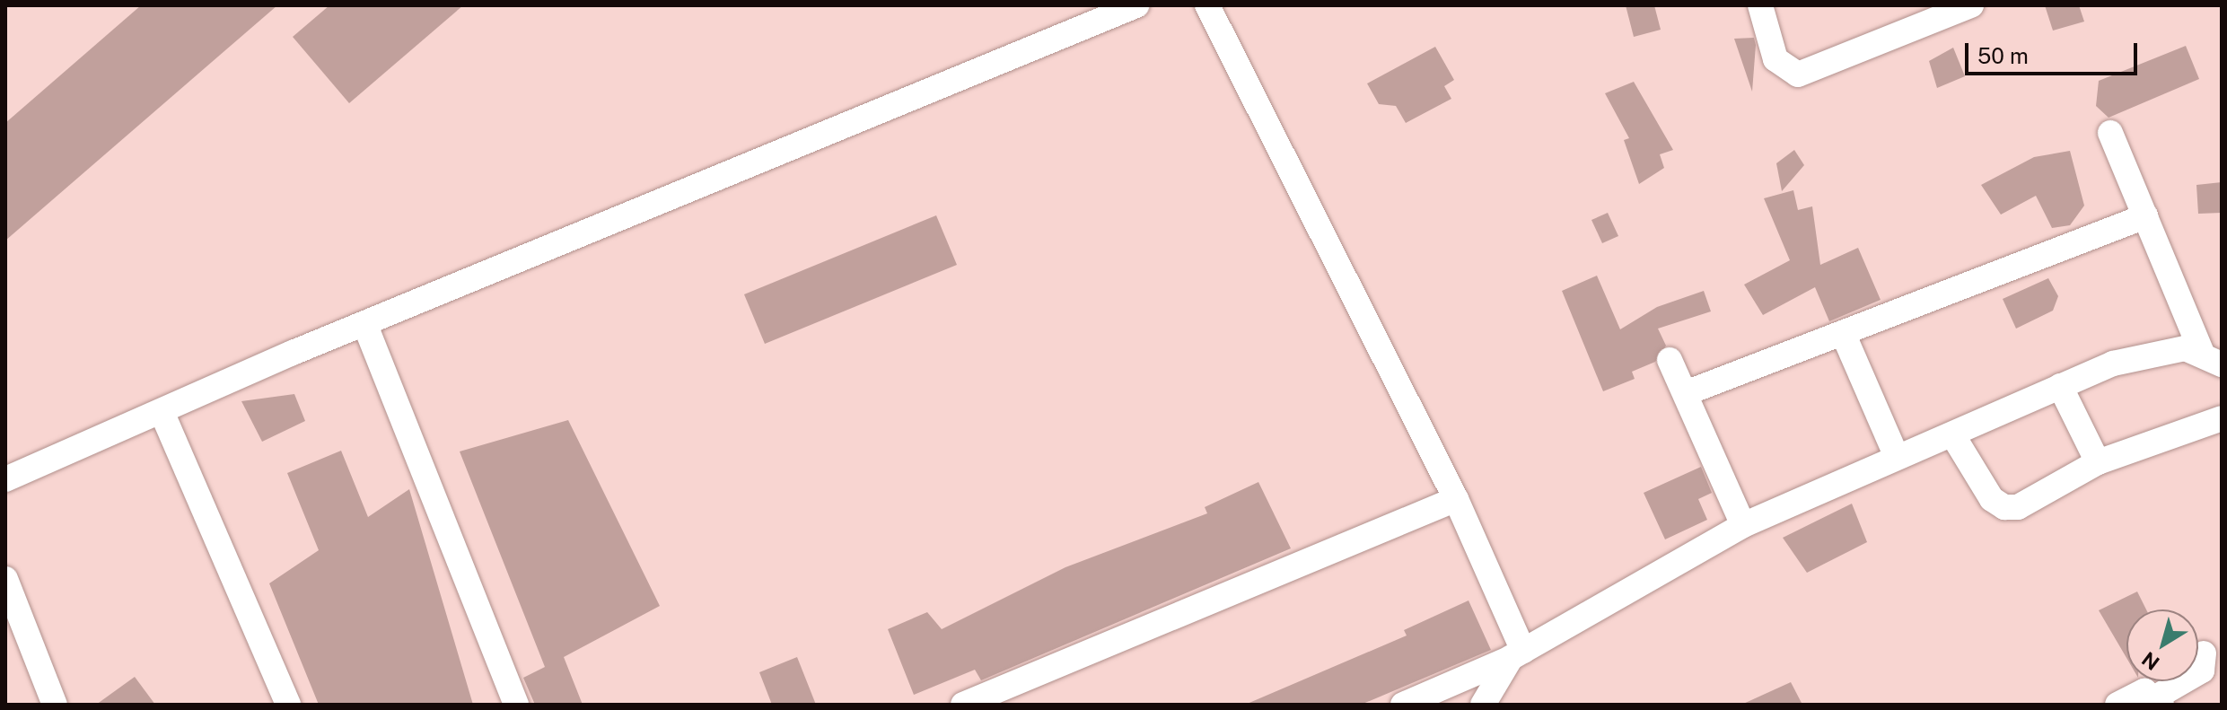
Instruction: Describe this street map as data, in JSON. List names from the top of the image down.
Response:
{
  "scale_bar": "50 m",
  "north": "bottom left"
}
